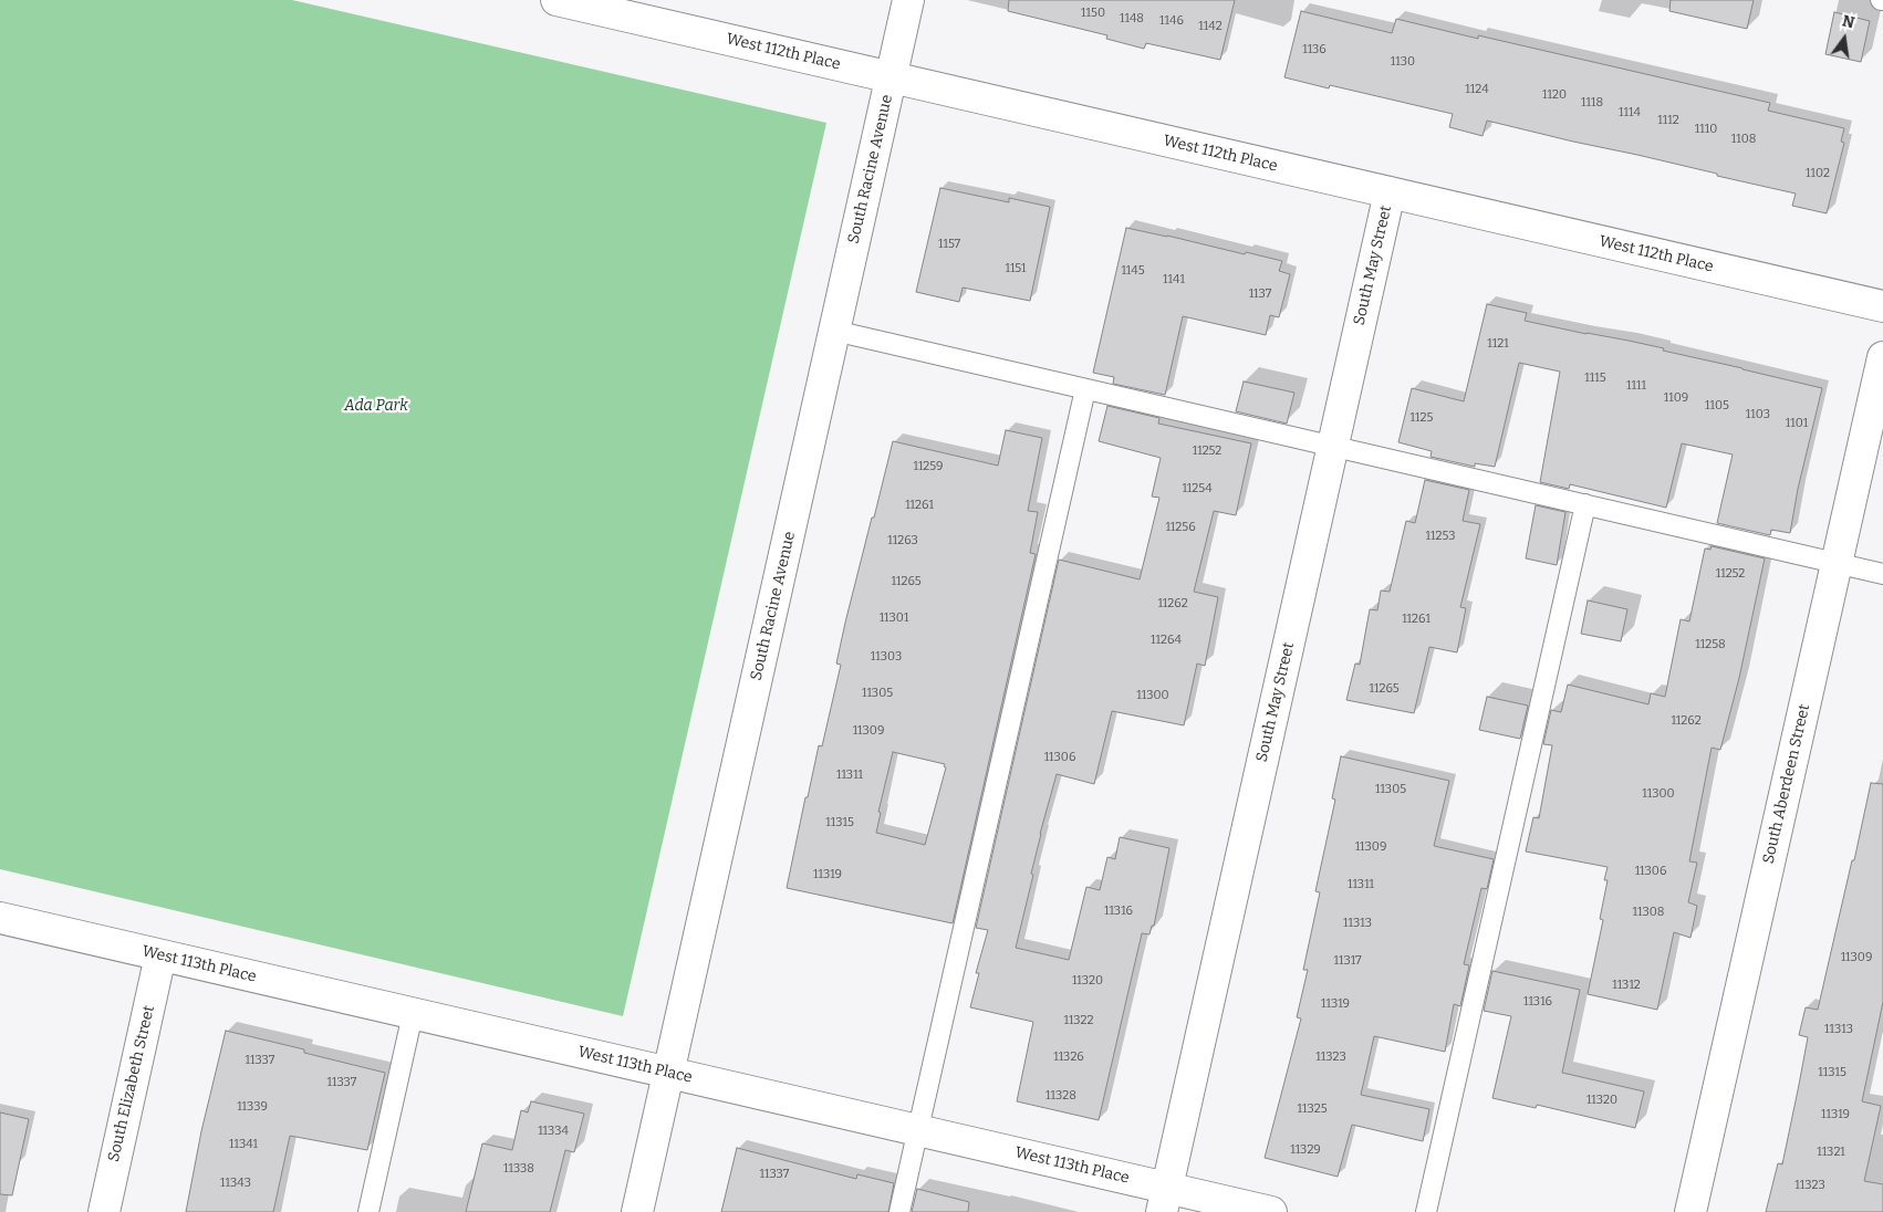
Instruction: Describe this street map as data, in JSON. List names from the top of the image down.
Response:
{
  "streets": {
    "street": [
      "West 112th Place",
      "South Racine Avenue",
      "South May Street",
      "South Aberdeen Street",
      "West 113th Place",
      "South Elizabeth Street"
    ]
  },
  "crossings": [
    ["West 112th Place", "South Racine Avenue"],
    ["West 112th Place", "South May Street"],
    ["South Racine Avenue", "West 113th Place"],
    ["South May Street", "West 113th Place"],
    ["West 113th Place", "South Elizabeth Street"]
  ],
  "parks": ["Ada Park"],
  "house_numbers": [
    "1150",
    "1148",
    "1146",
    "1142",
    "1136",
    "1130",
    "1124",
    "1120",
    "1118",
    "1114",
    "1112",
    "1110",
    "1108",
    "1102",
    "1157",
    "1151",
    "1145",
    "1141",
    "1137",
    "1121",
    "1115",
    "1111",
    "1109",
    "1105",
    "1103",
    "1125",
    "1101",
    "11252",
    "11259",
    "11254",
    "11261",
    "11256",
    "11253",
    "11263",
    "11252",
    "11265",
    "11262",
    "11301",
    "11261",
    "11264",
    "11258",
    "11303",
    "11265",
    "11305",
    "11300",
    "11262",
    "11309",
    "11306",
    "11311",
    "11305",
    "11300",
    "11315",
    "11309",
    "11306",
    "11319",
    "11311",
    "11316",
    "11308",
    "11313",
    "11309",
    "11317",
    "11320",
    "11312",
    "11316",
    "11319",
    "11322",
    "11313",
    "11326",
    "11323",
    "11337",
    "11315",
    "11337",
    "11328",
    "11320",
    "11339",
    "11325",
    "11319",
    "11334",
    "11341",
    "11329",
    "11321",
    "11338",
    "11337",
    "11343",
    "11323"
  ],
  "north": "top"
}
